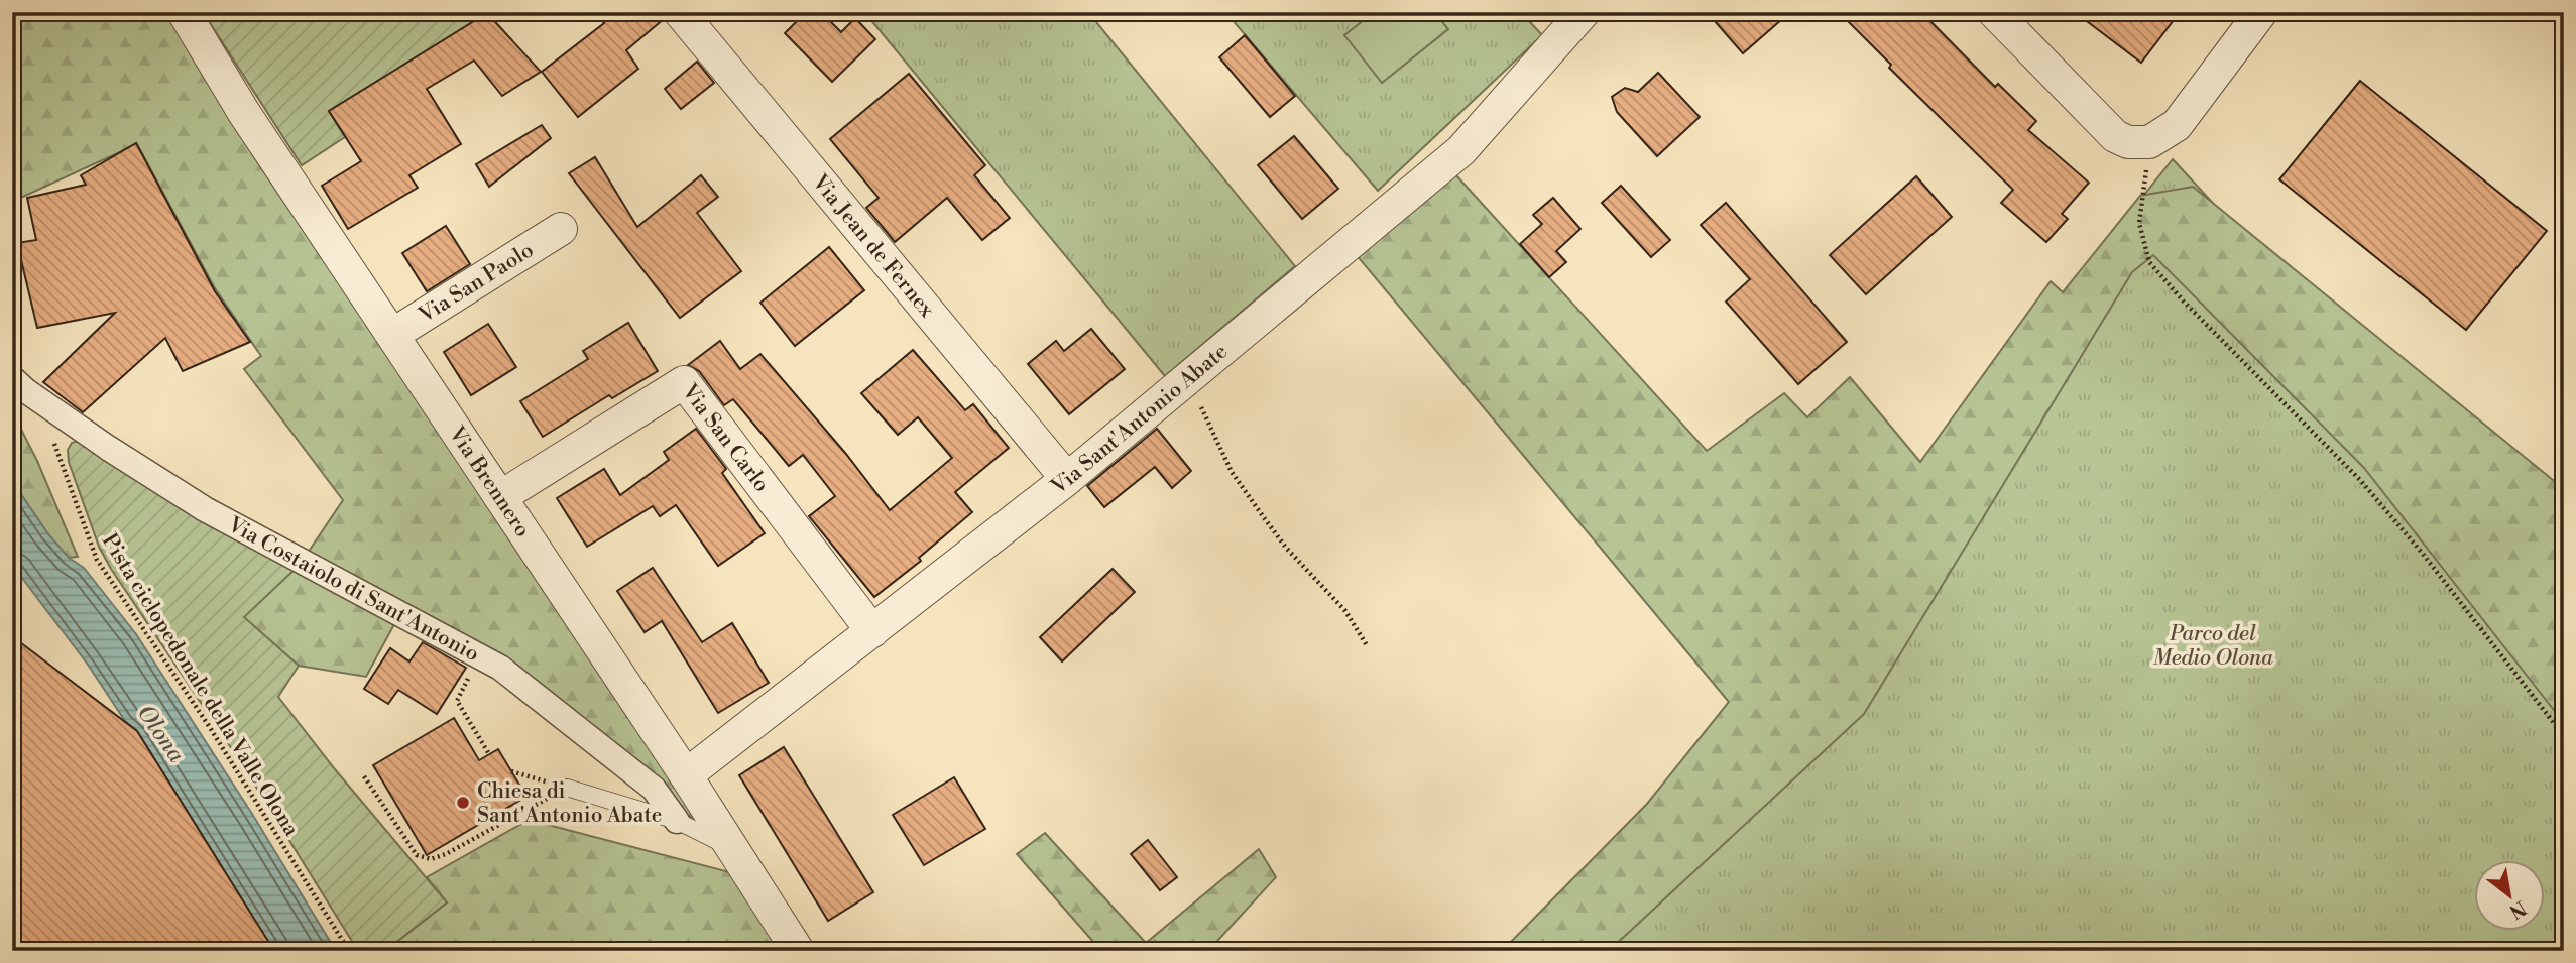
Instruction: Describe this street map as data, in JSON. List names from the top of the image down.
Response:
{
  "streets": {
    "street": [
      "Via Jean de Fernex",
      "Via San Paolo",
      "Via Sant'Antonio Abate",
      "Via San Carlo",
      "Via Brennero",
      "Via Costaiolo di Sant'Antonio"
    ],
    "path": ["Pista ciclopedonale della Valle Olona"]
  },
  "crossings": [
    ["Via Jean de Fernex", "Via Sant'Antonio Abate"],
    ["Via San Paolo", "Via Brennero"],
    ["Via Sant'Antonio Abate", "Via San Carlo"],
    ["Via Sant'Antonio Abate", "Via Brennero"],
    ["Via San Carlo", "Via Brennero"],
    ["Via Brennero", "Via Costaiolo di Sant'Antonio"]
  ],
  "water": ["Olona"],
  "parks": ["Parco del Medio Olona"],
  "places": ["Chiesa di Sant'Antonio Abate"],
  "north": "bottom right"
}
